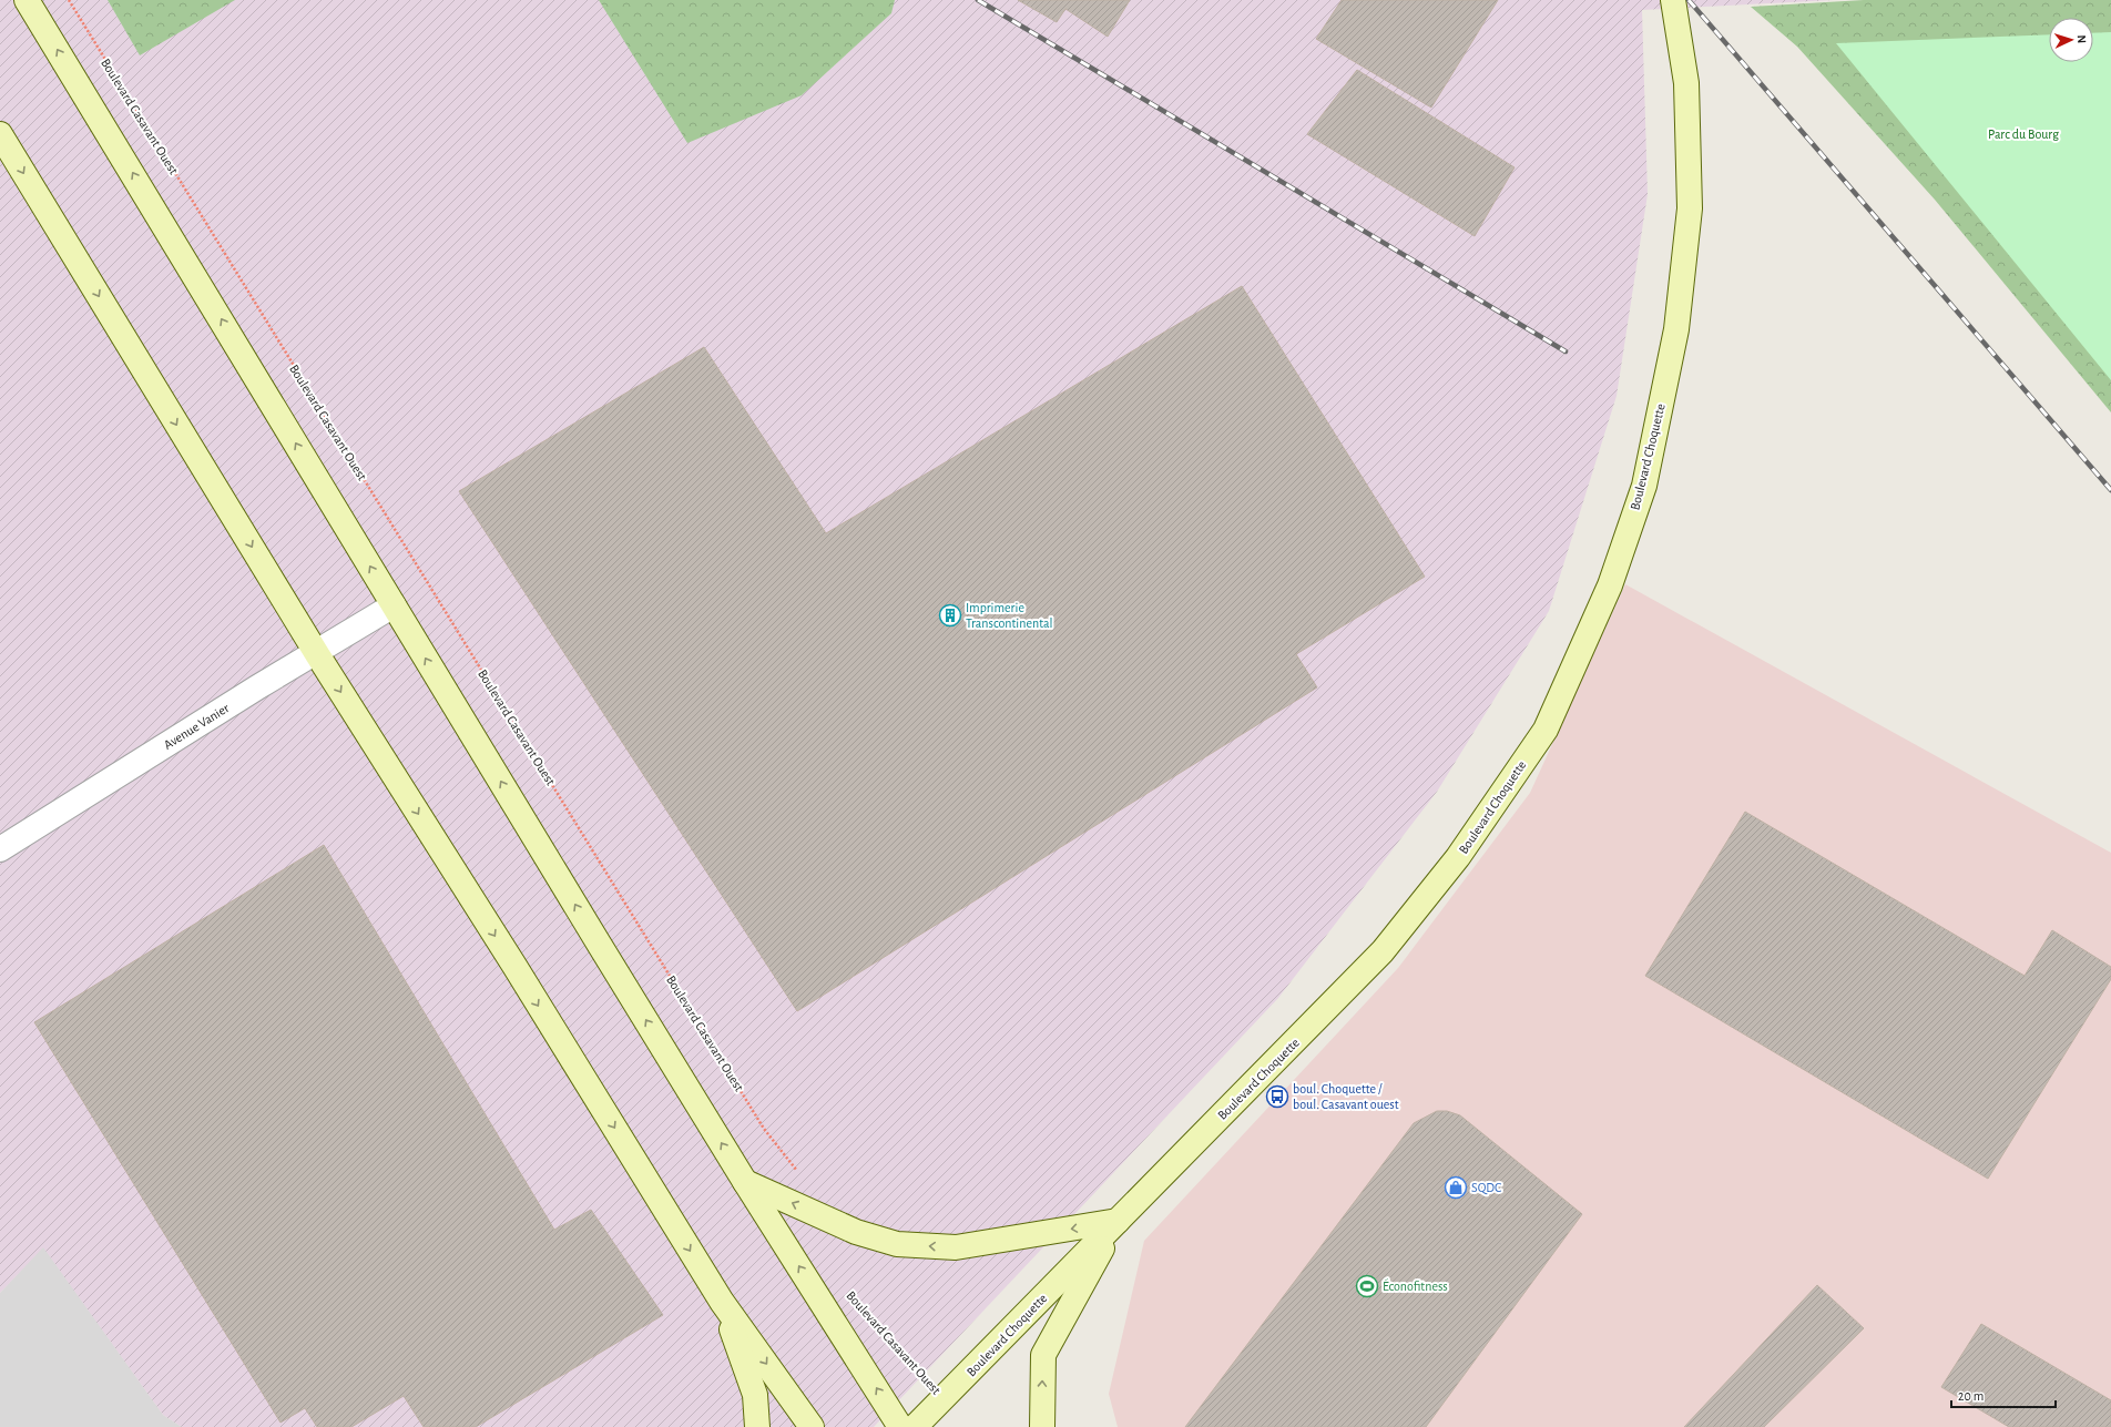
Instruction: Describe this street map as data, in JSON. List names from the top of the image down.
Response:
{
  "streets": {
    "main road": ["Boulevard Choquette"],
    "street": ["Avenue Vanier"],
    "path": ["Boulevard Casavant Ouest"]
  },
  "crossings": [
    ["Boulevard Casavant Ouest", "Boulevard Choquette"]
  ],
  "parks": ["Parc du Bourg"],
  "places": {
    "building": ["Imprimerie Transcontinental"],
    "bus stop": ["boul. Choquette / boul. Casavant ouest"],
    "shop": ["SQDC"],
    "sports": ["Éconofitness"]
  },
  "scale_bar": "20 m",
  "north": "right"
}
